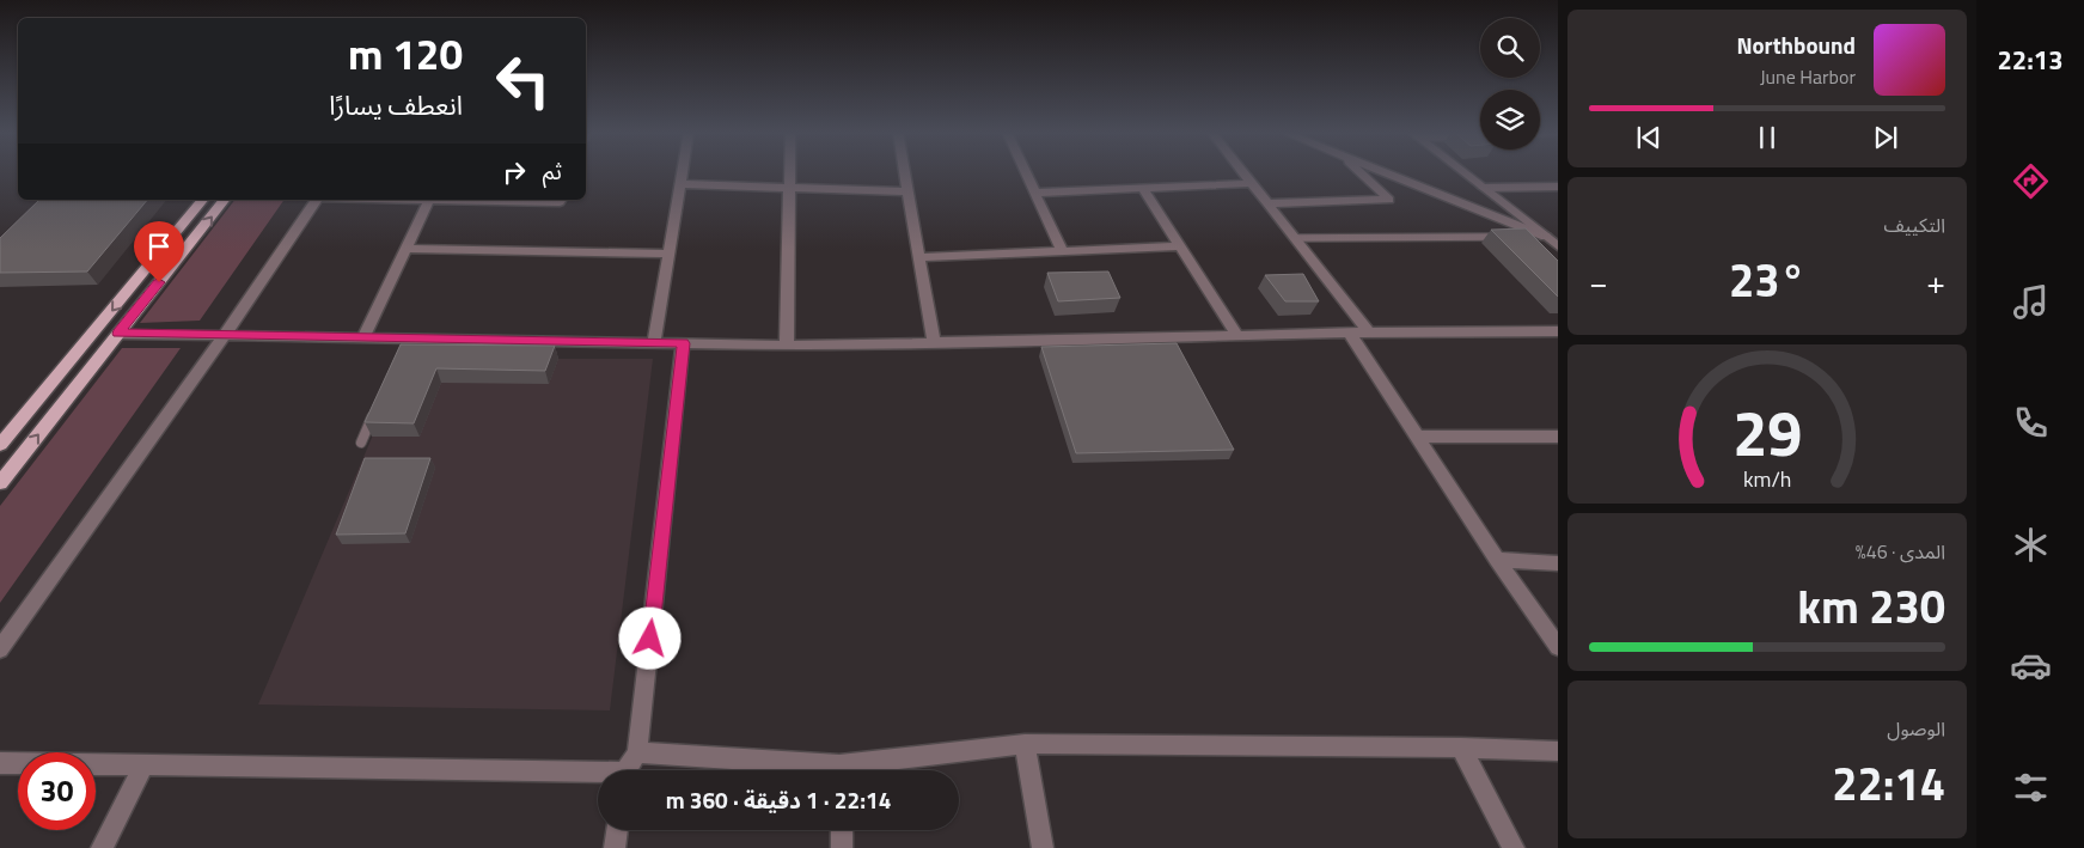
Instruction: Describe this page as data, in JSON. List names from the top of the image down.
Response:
{
  "page": {
    "tabs": "22:13",
    "turn": ["120 m", "انعطف يسارًا"],
    "song": ["Northbound", "June Harbor"],
    "then": "ثم",
    "tile": [
      "التكييف",
      ["المدى · 46%", "230 km"],
      ["الوصول", "22:14"]
    ],
    "heat": ["−", "23°", "+"],
    "limit": "30",
    "trip": "22:14 · 1 دقيقة · 360 m",
    "gauge": ["29", "km/h"]
  }
}
